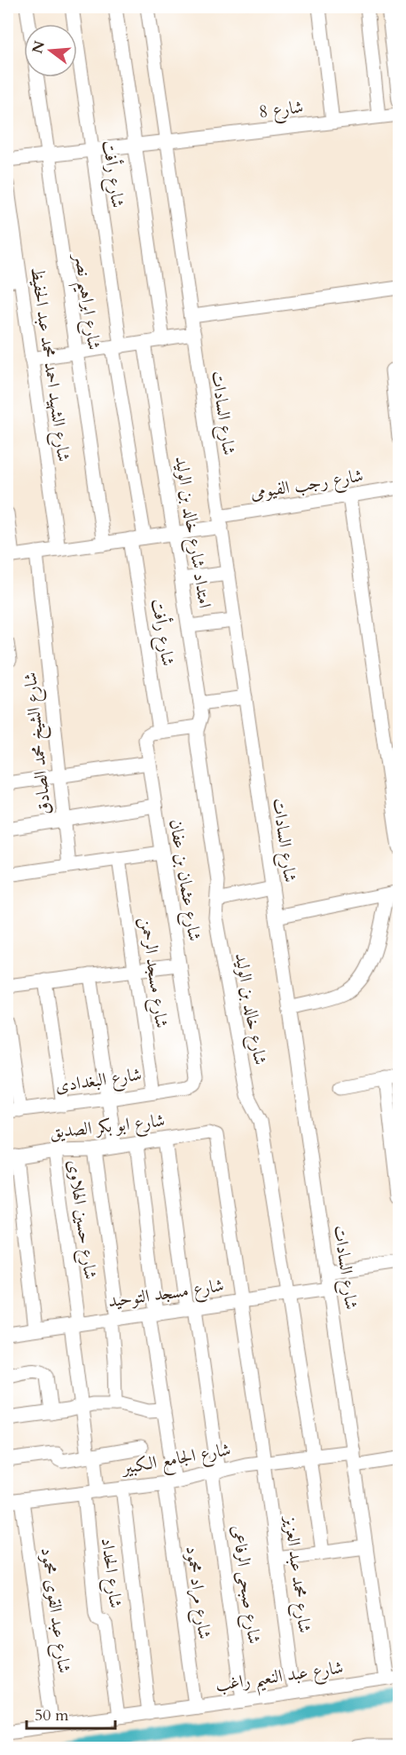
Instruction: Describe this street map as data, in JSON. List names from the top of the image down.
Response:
{
  "streets": {
    "street": [
      "شارع 8",
      "شارع رأفت",
      "شارع ابراهيم نصر",
      "شارع الشهيد احمد محمد عبد الحفيظ",
      "شارع السادات",
      "شارع رجب الفيومى",
      "امتداد شارع خالد بن الوليد",
      "شارع الشيخ محمد الصادق",
      "شارع عثمان بن عفان",
      "شارع مسجد الرحمن",
      "شارع خالد بن الوليد",
      "شارع البغدادى",
      "شارع ابو بكر الصديق",
      "شارع حسين الهلاوى",
      "شارع مسجد التوحيد",
      "شارع الجامع الكبير",
      "شارع الحداد",
      "شارع محمد عبد العزيز",
      "شارع صبحى الرفاعى",
      "شارع مراد محمود",
      "شارع عبد القوى محمود",
      "شارع عبد النعيم راغب"
    ]
  },
  "crossings": [
    ["شارع 8", "شارع رأفت"],
    ["شارع 8", "شارع ابراهيم نصر"],
    ["شارع 8", "شارع السادات"],
    ["شارع رأفت", "شارع رجب الفيومى"],
    ["شارع رأفت", "شارع عثمان بن عفان"],
    ["شارع ابراهيم نصر", "شارع رجب الفيومى"],
    ["شارع الشهيد احمد محمد عبد الحفيظ", "شارع رجب الفيومى"],
    ["شارع السادات", "شارع رجب الفيومى"],
    ["شارع السادات", "شارع مسجد التوحيد"],
    ["شارع السادات", "شارع الجامع الكبير"],
    ["شارع السادات", "شارع عبد النعيم راغب"],
    ["شارع رجب الفيومى", "امتداد شارع خالد بن الوليد"],
    ["شارع رجب الفيومى", "شارع الشيخ محمد الصادق"],
    ["امتداد شارع خالد بن الوليد", "شارع خالد بن الوليد"],
    ["شارع عثمان بن عفان", "شارع البغدادى"],
    ["شارع مسجد الرحمن", "شارع البغدادى"],
    ["شارع خالد بن الوليد", "شارع مسجد التوحيد"],
    ["شارع خالد بن الوليد", "شارع الجامع الكبير"],
    ["شارع ابو بكر الصديق", "شارع حسين الهلاوى"],
    ["شارع ابو بكر الصديق", "شارع محمد عبد العزيز"],
    ["شارع ابو بكر الصديق", "شارع صبحى الرفاعى"],
    ["شارع ابو بكر الصديق", "شارع مراد محمود"],
    ["شارع حسين الهلاوى", "شارع مسجد التوحيد"],
    ["شارع حسين الهلاوى", "شارع الجامع الكبير"],
    ["شارع مسجد التوحيد", "شارع محمد عبد العزيز"],
    ["شارع مسجد التوحيد", "شارع صبحى الرفاعى"],
    ["شارع مسجد التوحيد", "شارع مراد محمود"],
    ["شارع الجامع الكبير", "شارع الحداد"],
    ["شارع الجامع الكبير", "شارع محمد عبد العزيز"],
    ["شارع الجامع الكبير", "شارع صبحى الرفاعى"],
    ["شارع الجامع الكبير", "شارع مراد محمود"],
    ["شارع الجامع الكبير", "شارع عبد القوى محمود"],
    ["شارع الحداد", "شارع عبد النعيم راغب"],
    ["شارع محمد عبد العزيز", "شارع عبد النعيم راغب"],
    ["شارع صبحى الرفاعى", "شارع عبد النعيم راغب"],
    ["شارع مراد محمود", "شارع عبد النعيم راغب"],
    ["شارع عبد القوى محمود", "شارع عبد النعيم راغب"]
  ],
  "scale_bar": "50 m",
  "north": "left"
}
